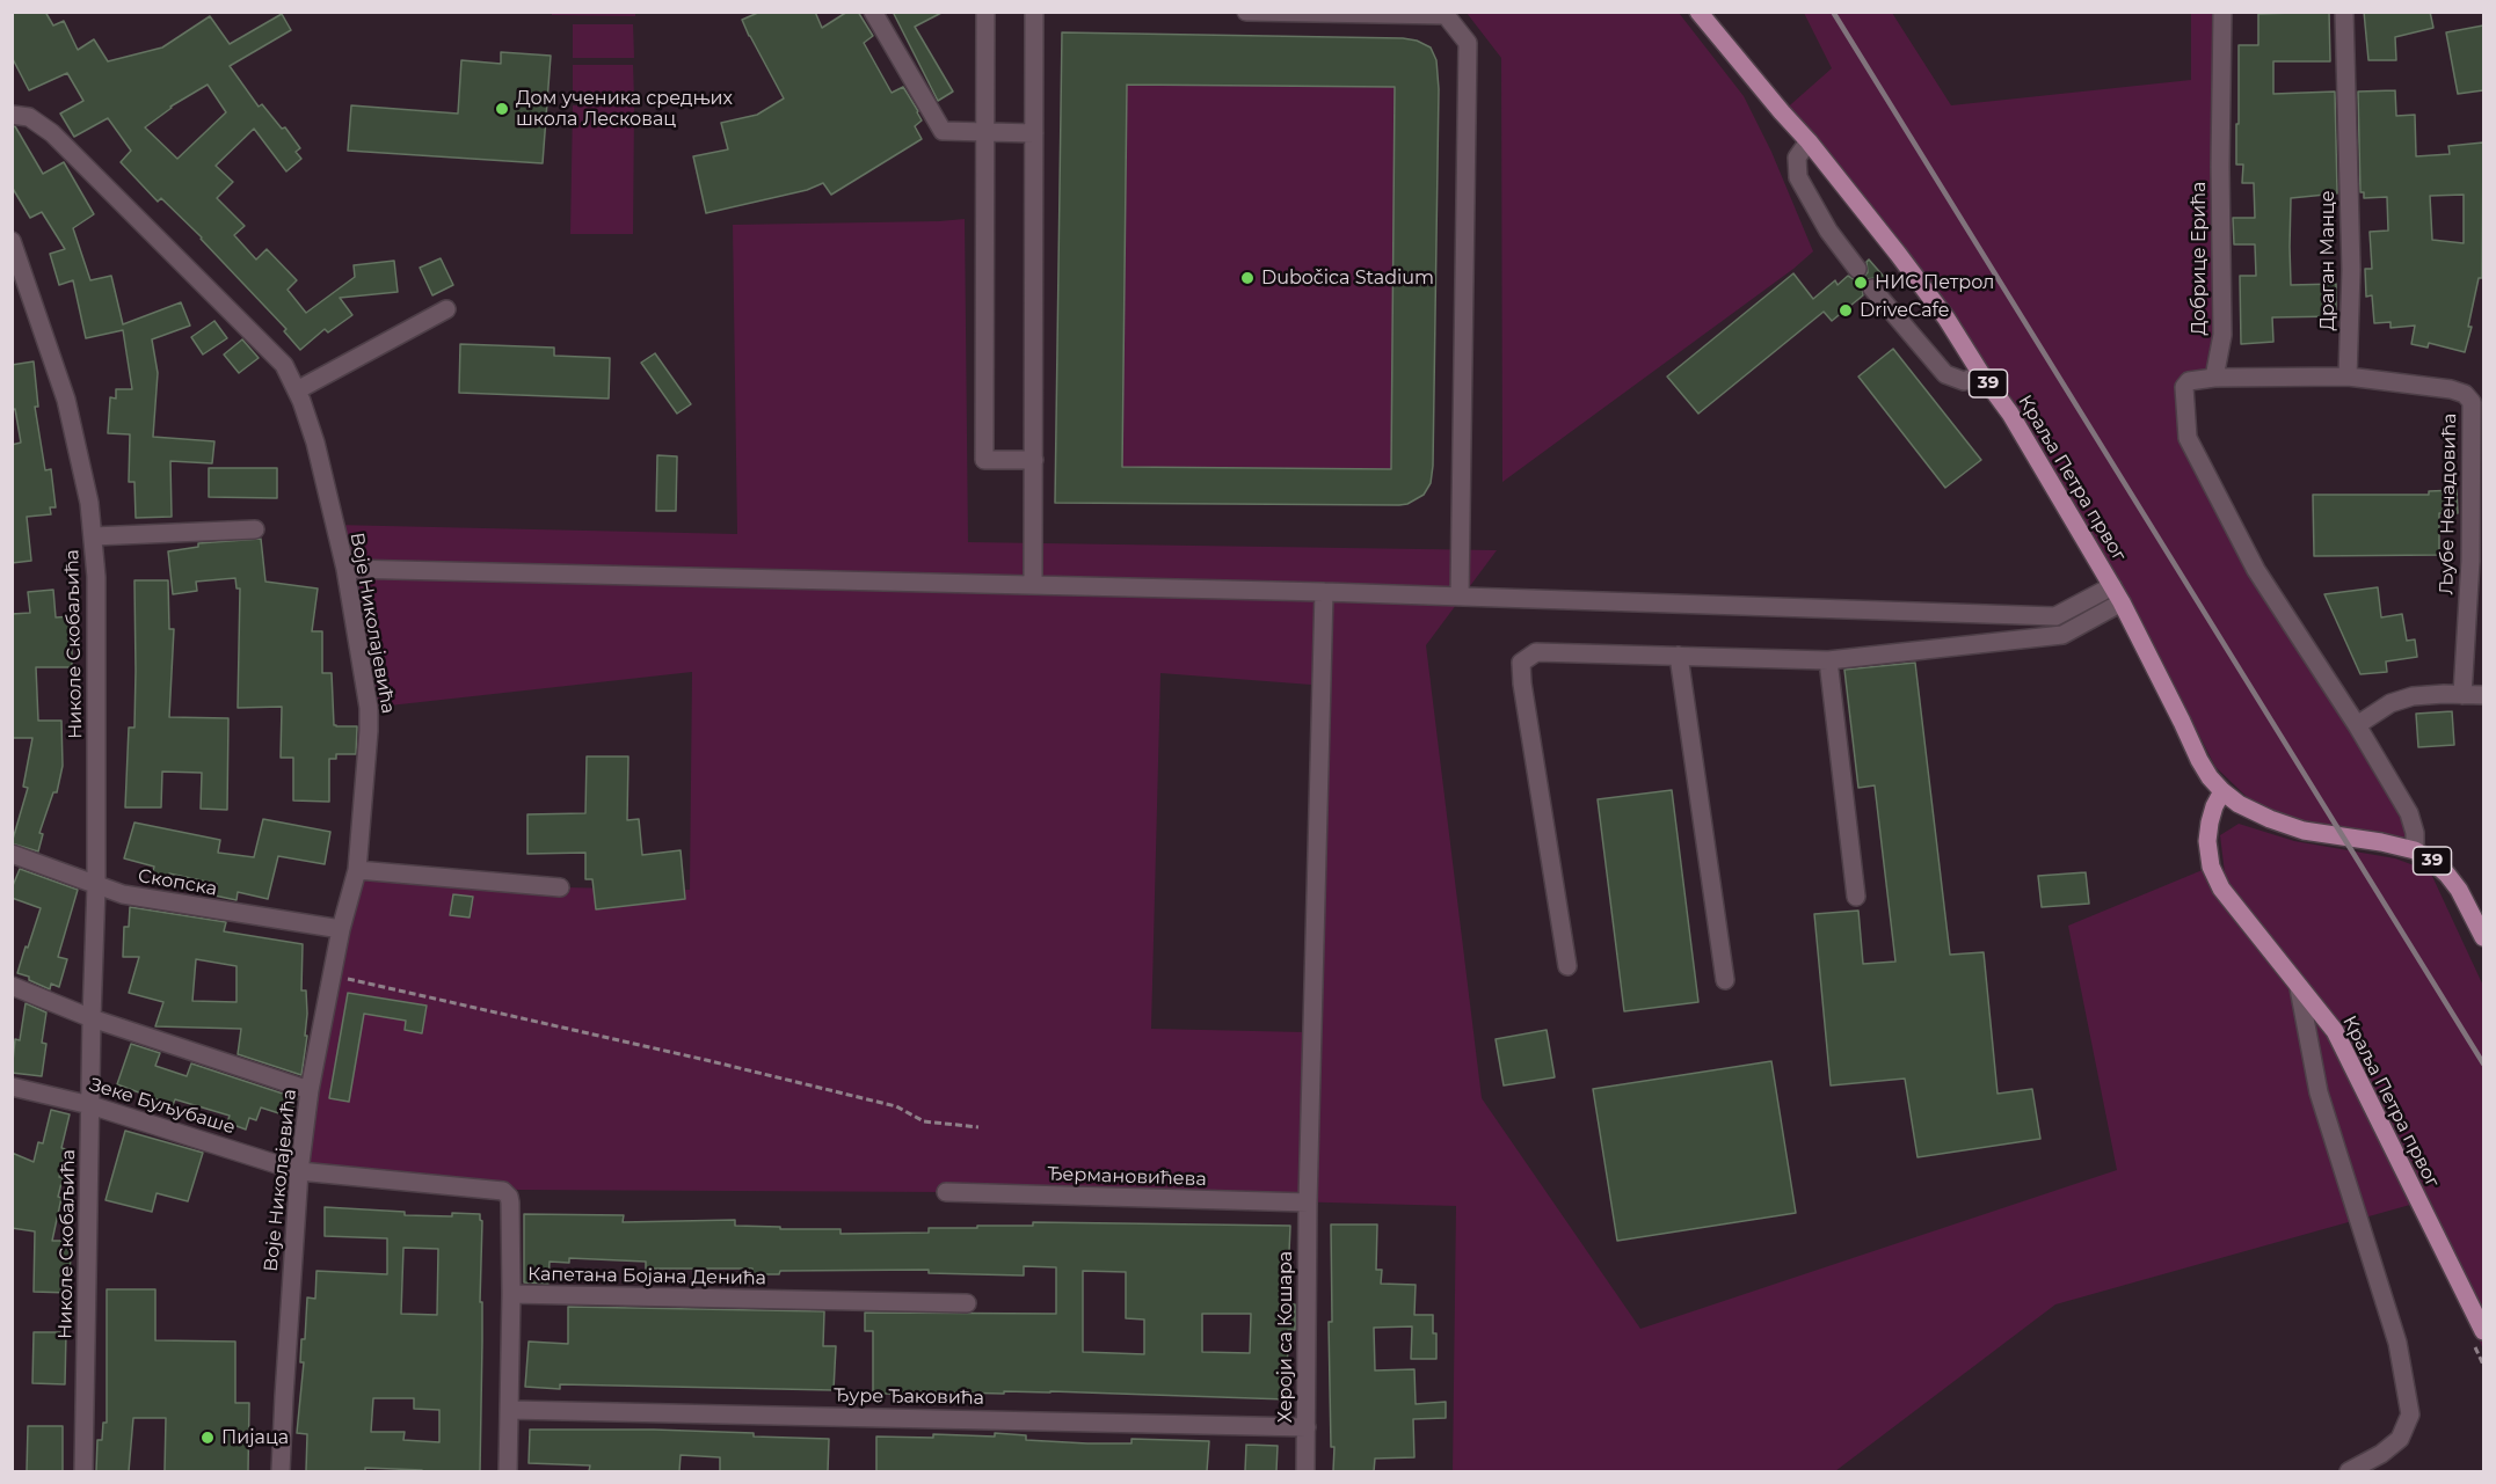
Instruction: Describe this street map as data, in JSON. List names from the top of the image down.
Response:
{
  "streets": {
    "main road": ["39", "Краља Петра првог"],
    "street": [
      "Добрице Ерића",
      "Драган Манце",
      "Љубе Ненадовића",
      "Воје Николајевића",
      "Николе Скобаљића",
      "Скопска",
      "Зеке Буљубаше",
      "Ђермановићева",
      "Капетана Бојана Денића",
      "Хероји са Кошара",
      "Ђуре Ђаковића"
    ]
  },
  "crossings": [
    ["Драган Манце", "Љубе Ненадовића"],
    ["39", "Краља Петра првог"],
    ["Воје Николајевића", "Скопска"],
    ["Воје Николајевића", "Зеке Буљубаше"],
    ["Воје Николајевића", "Капетана Бојана Денића"],
    ["Николе Скобаљића", "Скопска"],
    ["Николе Скобаљића", "Зеке Буљубаше"],
    ["Зеке Буљубаше", "Капетана Бојана Денића"],
    ["Ђермановићева", "Хероји са Кошара"],
    ["Хероји са Кошара", "Ђуре Ђаковића"]
  ],
  "places": [
    "Дом ученика средњих школа Лесковац",
    "Dubočica Stadium",
    "НИС Петрол",
    "DriveCafe",
    "Пијаца"
  ]
}
